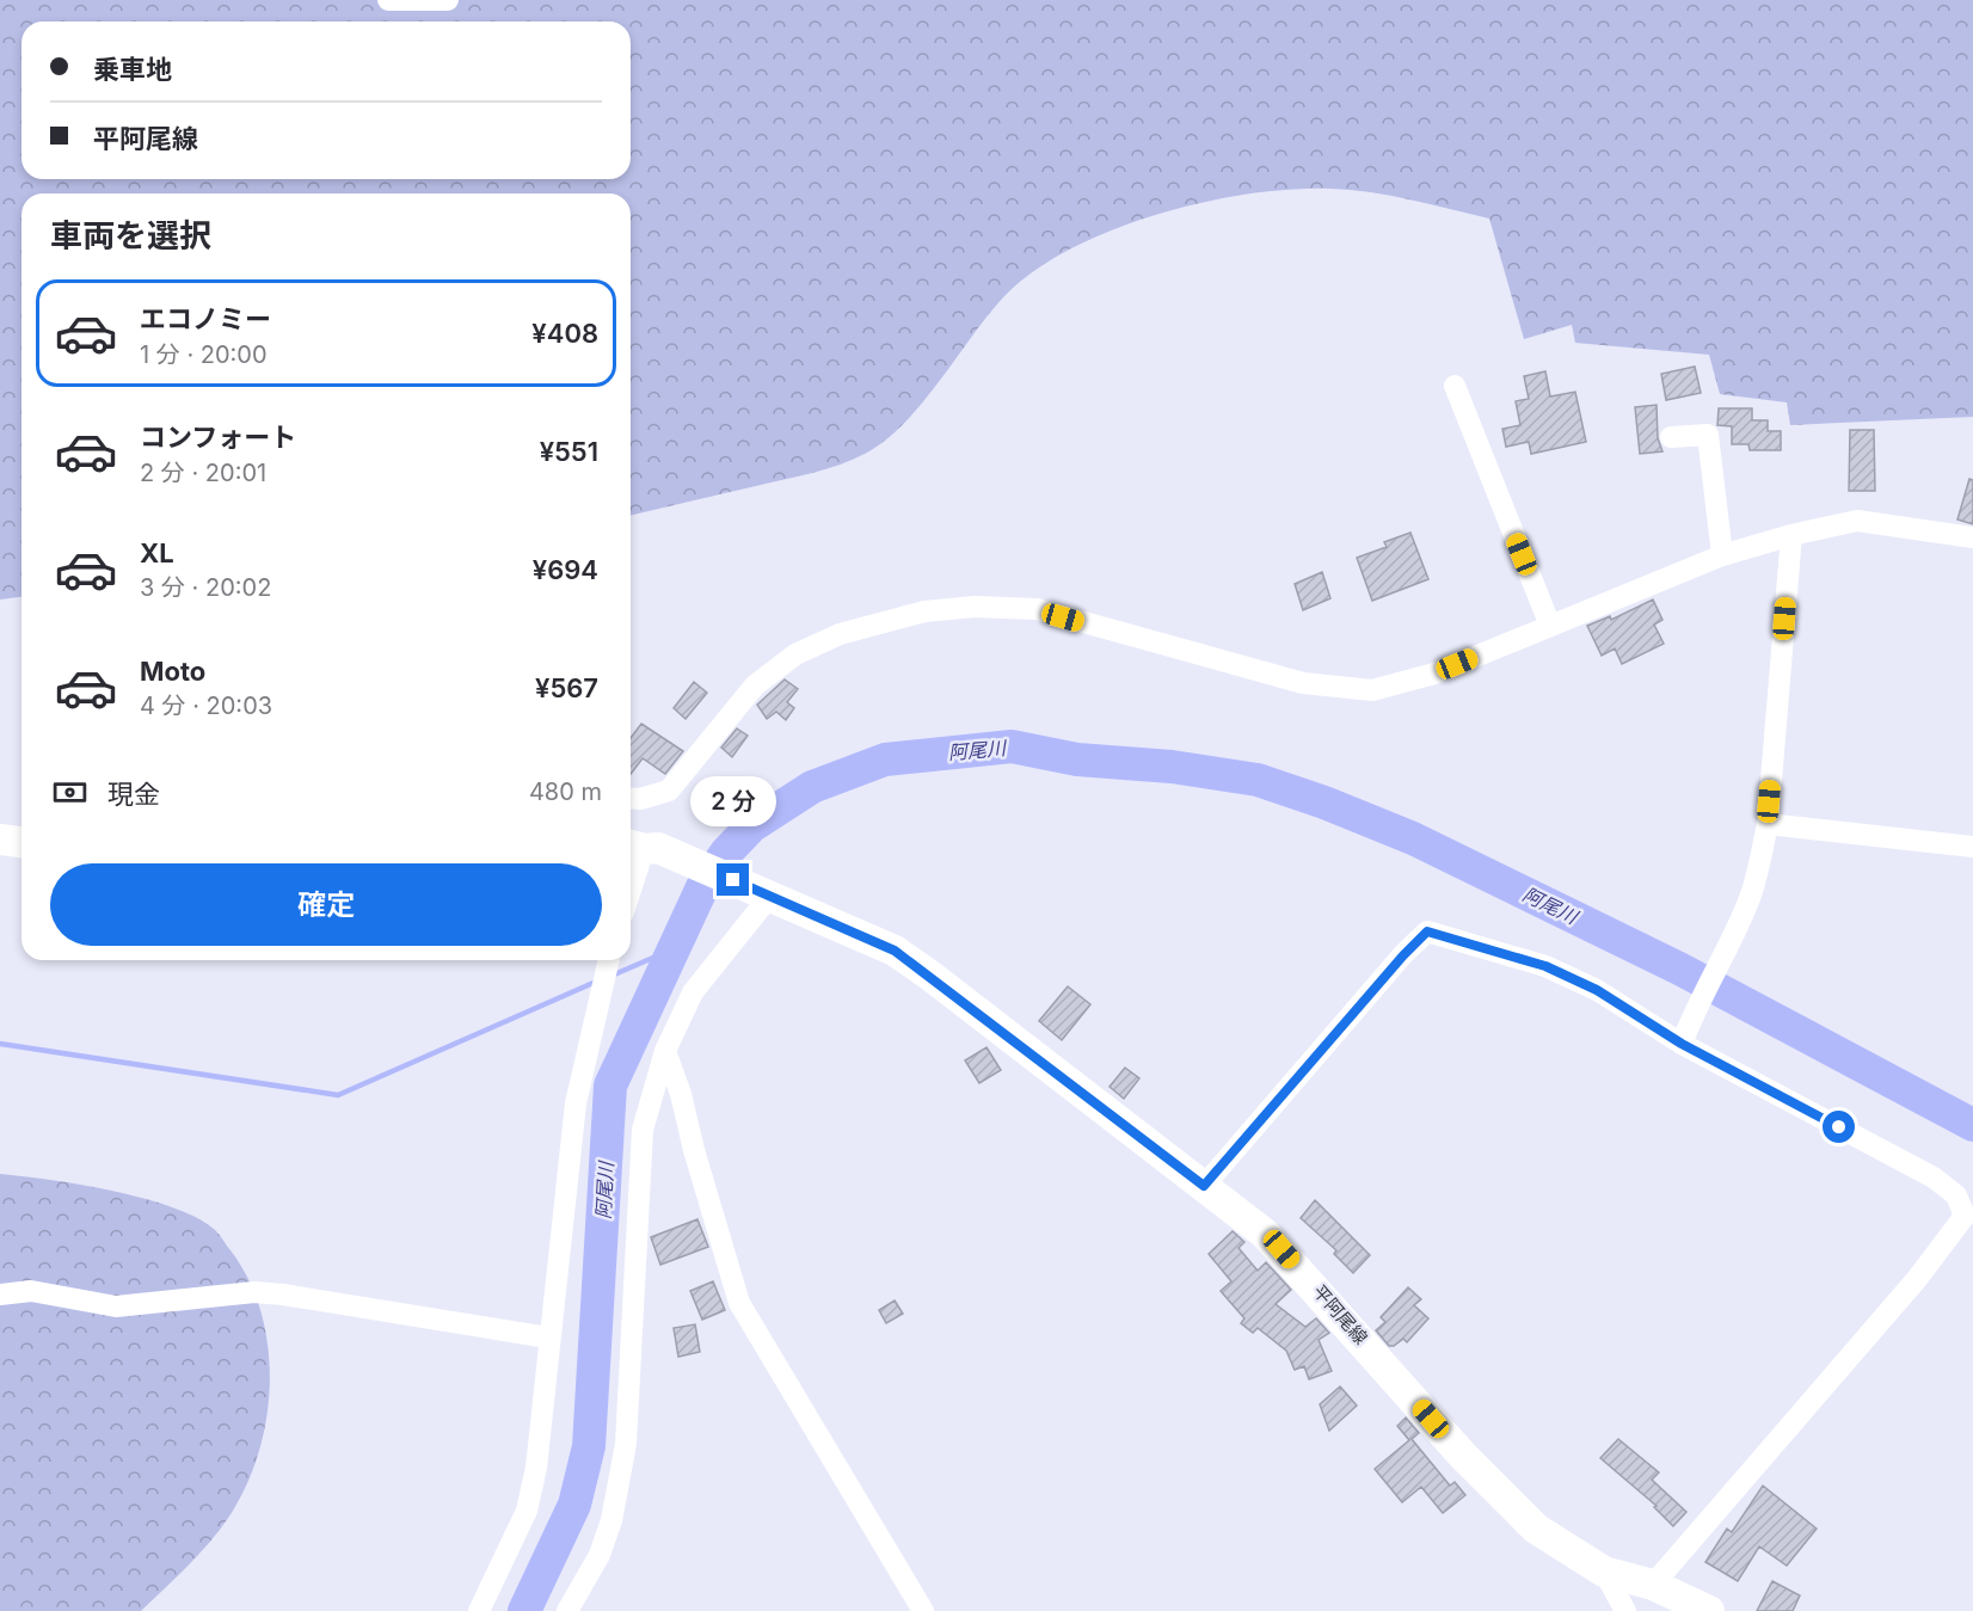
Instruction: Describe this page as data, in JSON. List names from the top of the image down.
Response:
{
  "streets": {
    "main road": ["平阿尾線"]
  },
  "water": ["阿尾川"],
  "page": {
    "banner": ["乗車地", "平阿尾線"],
    "heading": "車両を選択",
    "list": [
      {
        "name": "エコノミー",
        "note": "1 分 · 20:00",
        "value": "¥408"
      },
      {
        "name": "コンフォート",
        "note": "2 分 · 20:01",
        "value": "¥551"
      },
      {
        "name": "XL",
        "note": "3 分 · 20:02",
        "value": "¥694"
      },
      {
        "name": "Moto",
        "note": "4 分 · 20:03",
        "value": "¥567"
      }
    ],
    "pay": ["現金", "480 m"],
    "bubble": "2 分",
    "buttons": "確定"
  }
}
